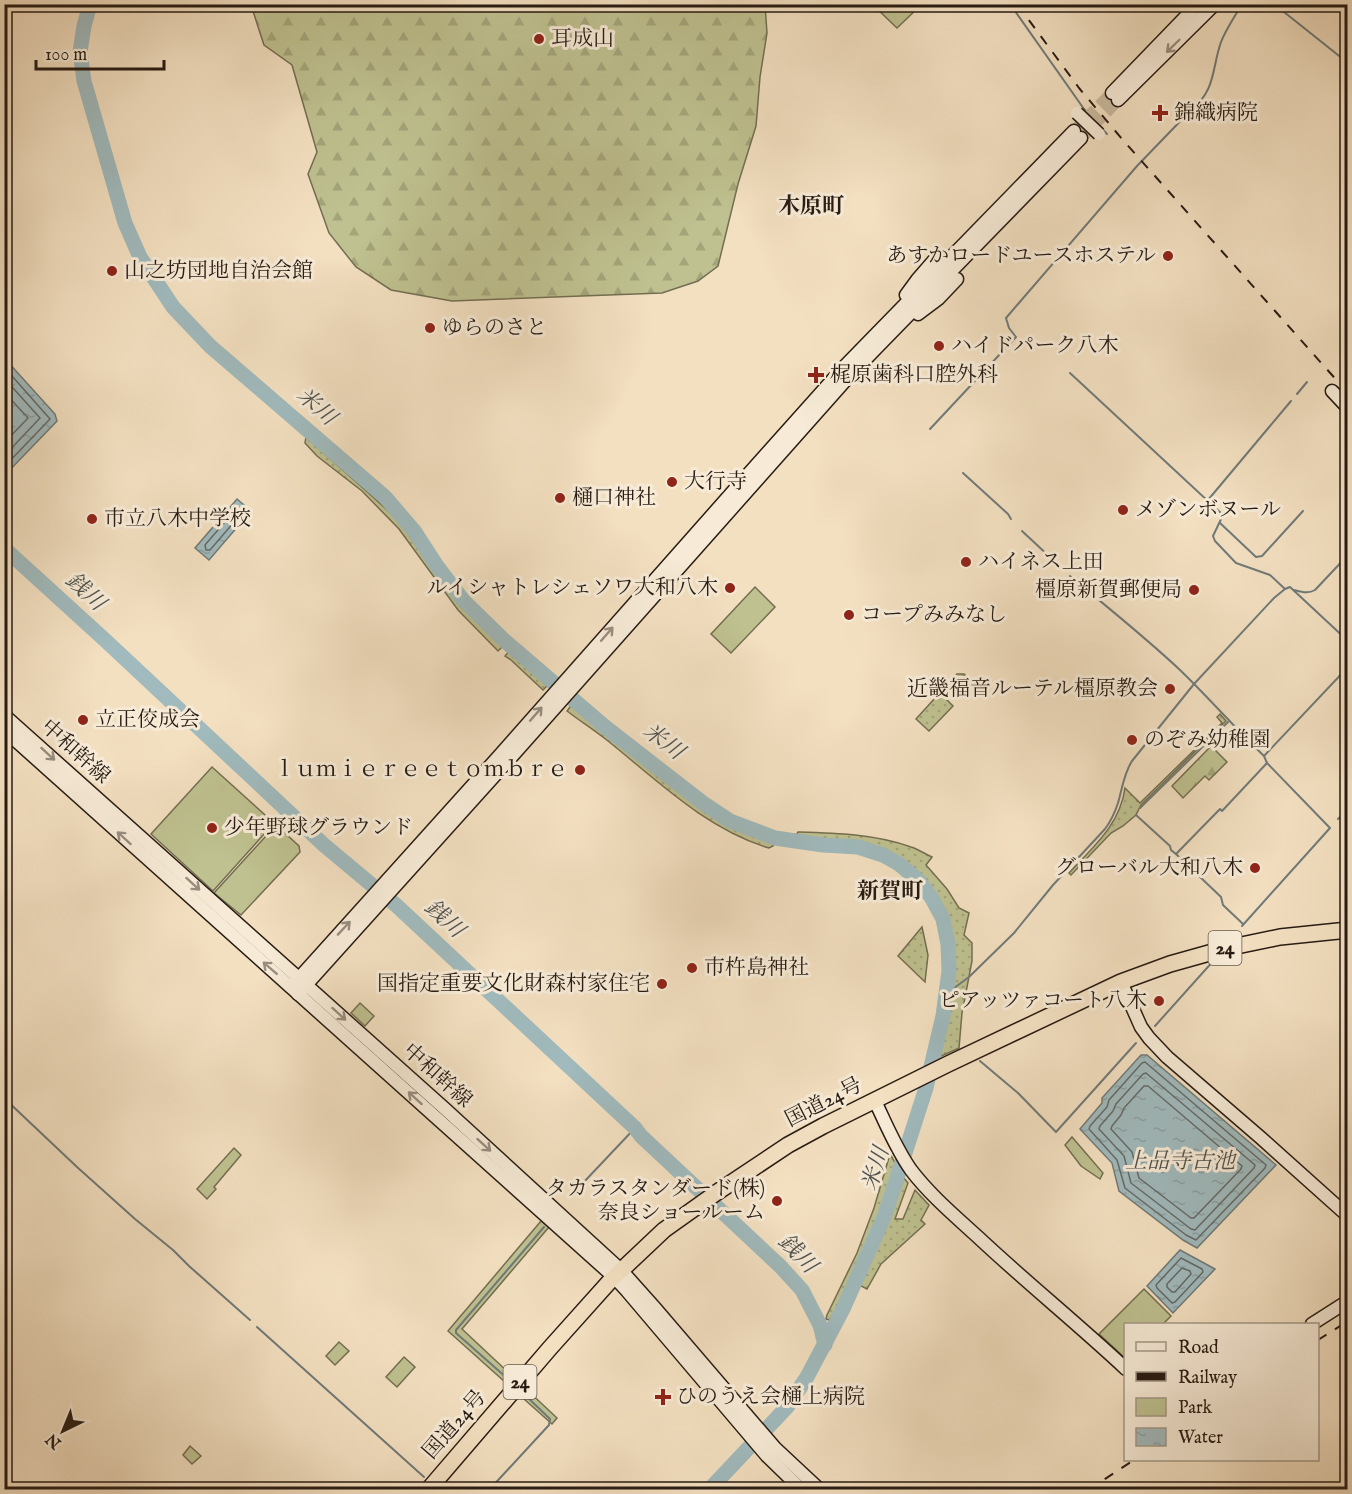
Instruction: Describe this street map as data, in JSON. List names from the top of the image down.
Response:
{
  "streets": {
    "highway": ["24", "国道24号"],
    "street": ["中和幹線"]
  },
  "crossings": [
    ["中和幹線", "国道24号"]
  ],
  "districts": ["木原町", "新賀町"],
  "water": ["米川", "銭川", "上品寺古池"],
  "places": {
    "other": [
      "耳成山",
      "あすかロードユースホステル",
      "山之坊団地自治会館",
      "ゆらのさと",
      "ハイドパーク八木",
      "大行寺",
      "樋口神社",
      "メゾンボヌール",
      "市立八木中学校",
      "ハイネス上田",
      "ルイシャトレシェソワ大和八木",
      "橿原新賀郵便局",
      "コープみみなし",
      "近畿福音ルーテル橿原教会",
      "立正佼成会",
      "のぞみ幼稚園",
      "ｌｕｍｉｅｒｅｅｔｏｍｂｒｅ",
      "少年野球グラウンド",
      "グローバル大和八木",
      "市杵島神社",
      "国指定重要文化財森村家住宅",
      "ピアッツァコート八木",
      "タカラスタンダード(株) 奈良ショールーム"
    ],
    "health": ["錦織病院", "梶原歯科口腔外科", "ひのうえ会樋上病院"]
  },
  "legend": [
    "Road",
    "Railway",
    "Park",
    "Water"
  ],
  "scale_bar": "100 m",
  "north": "bottom left"
}
